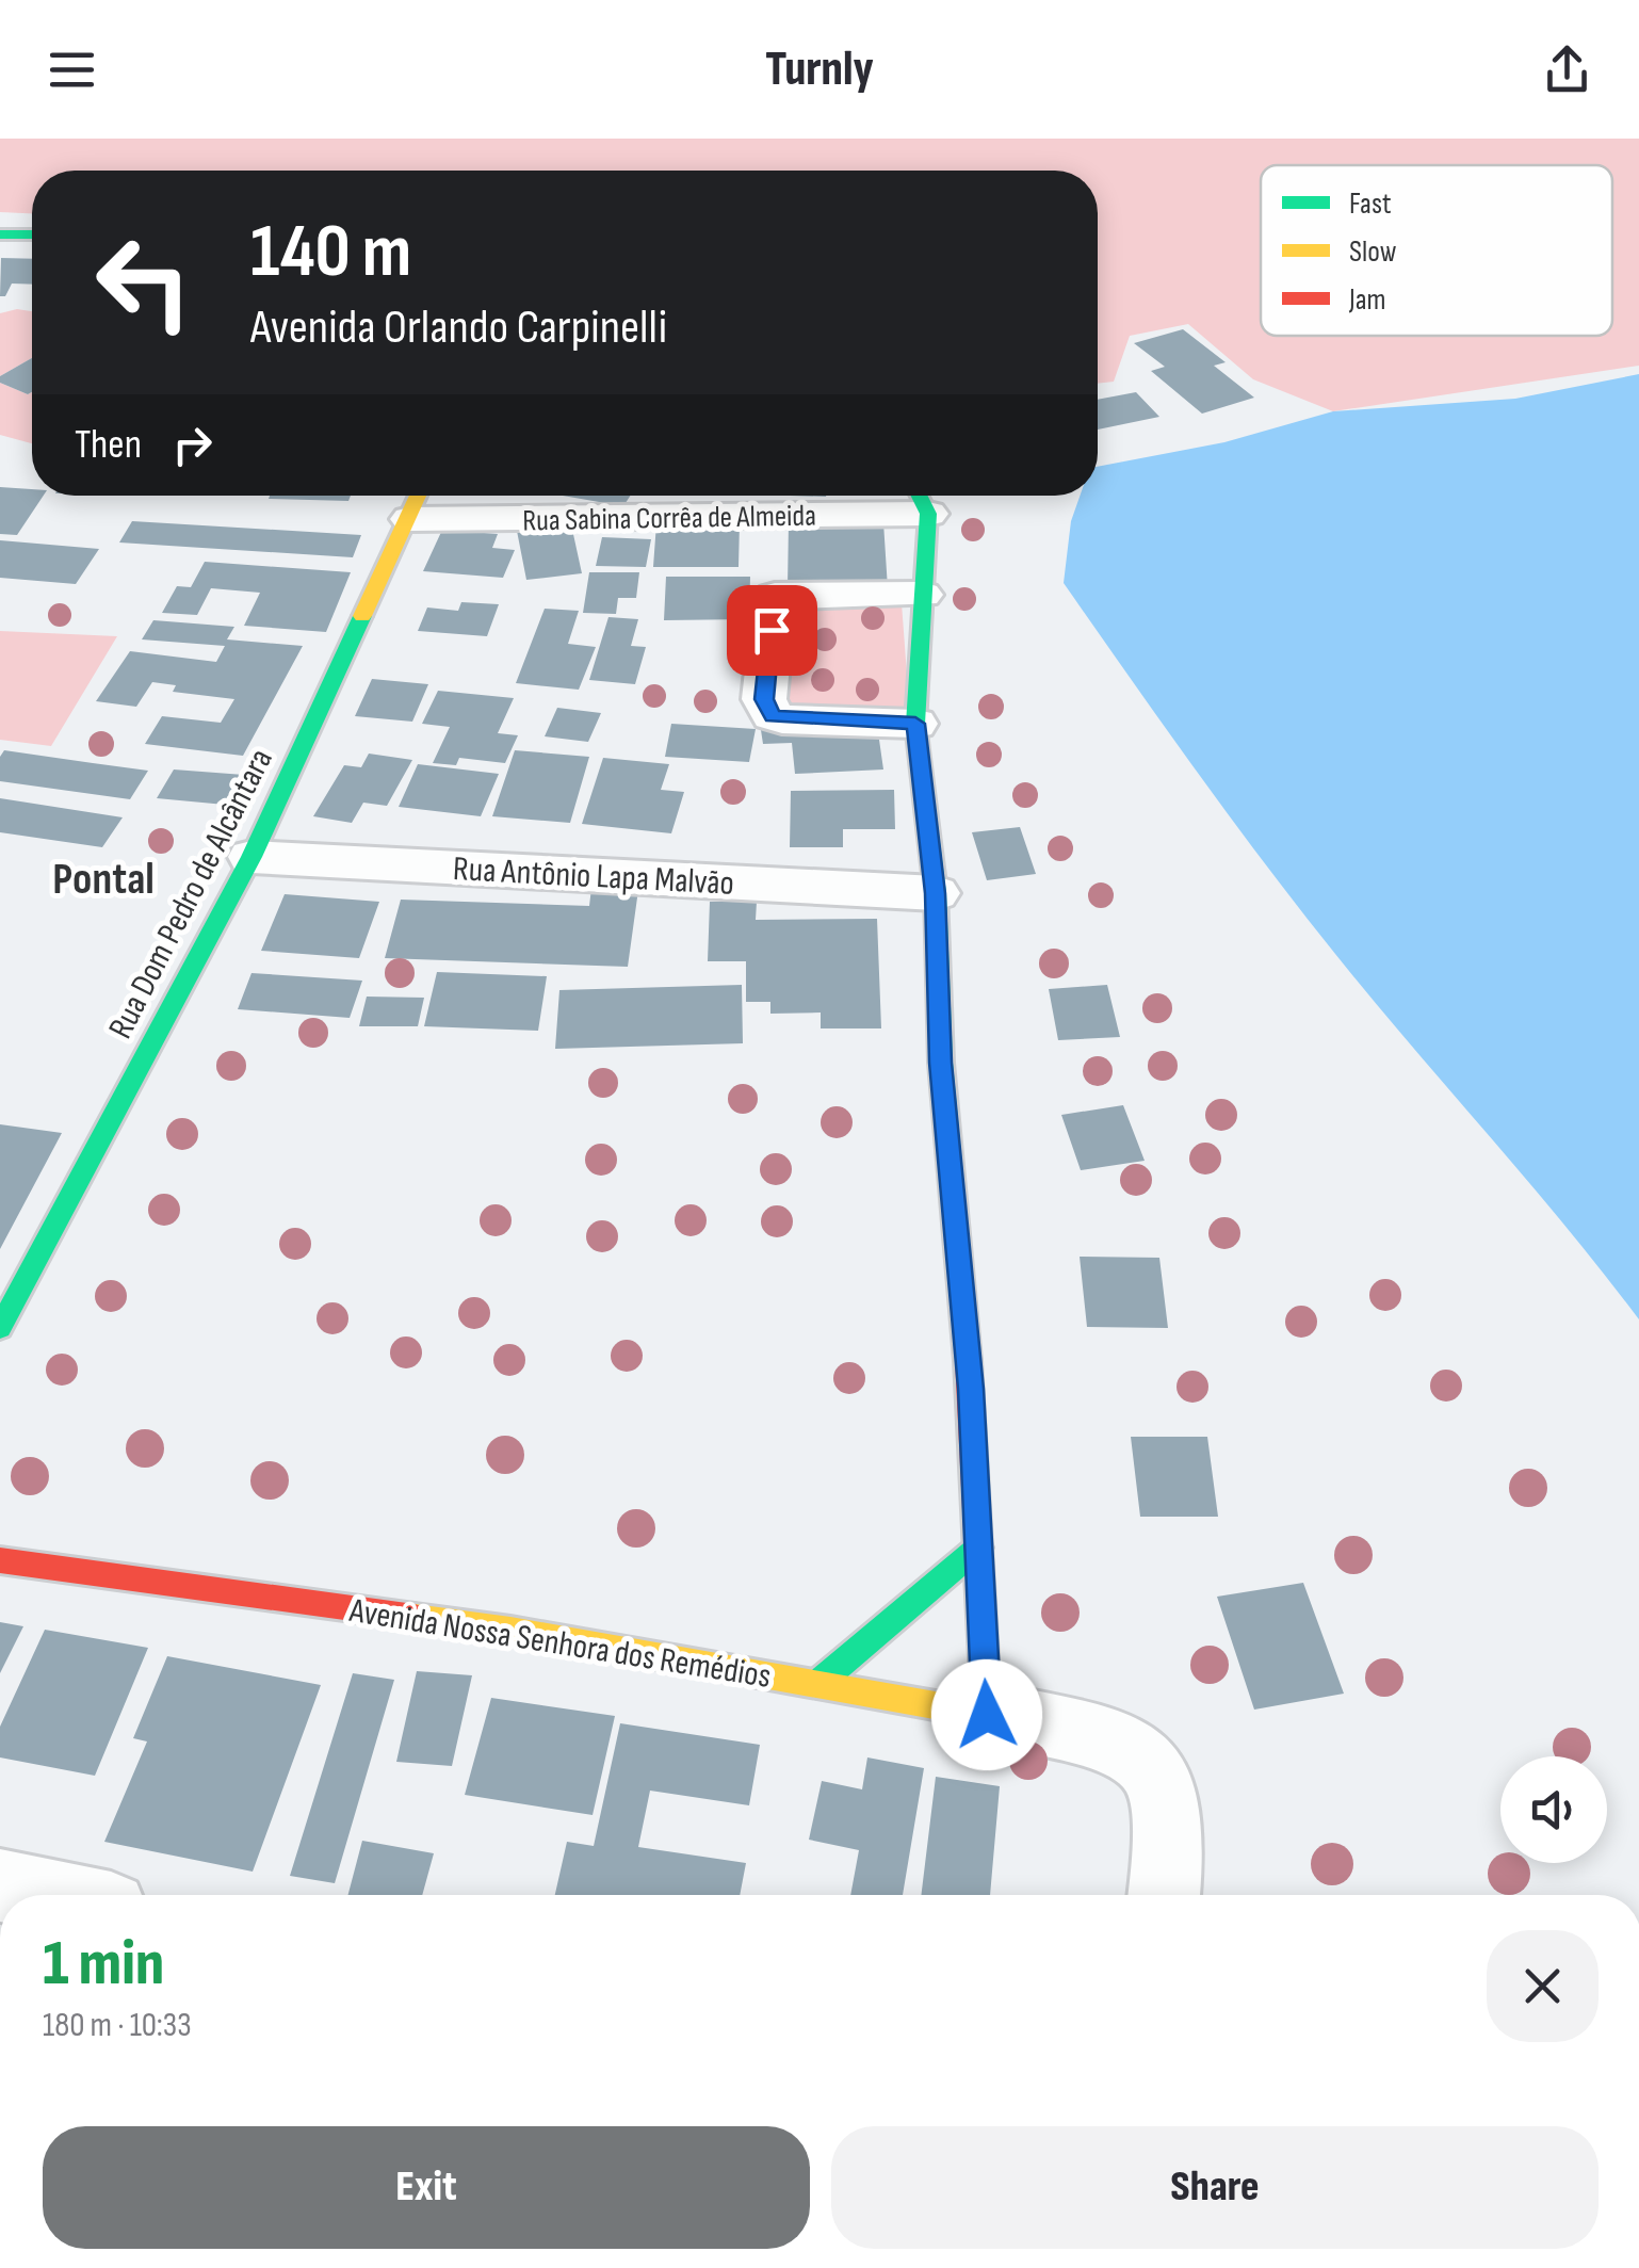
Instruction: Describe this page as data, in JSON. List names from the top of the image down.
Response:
{
  "streets": {
    "street": [
      "Rua Sabina Corrêa de Almeida",
      "Rua Antônio Lapa Malvão",
      "Rua Dom Pedro de Alcântara",
      "Avenida Nossa Senhora dos Remédios"
    ]
  },
  "crossings": [
    ["Rua Sabina Corrêa de Almeida", "Rua Dom Pedro de Alcântara"],
    ["Rua Antônio Lapa Malvão", "Rua Dom Pedro de Alcântara"]
  ],
  "districts": ["Pontal"],
  "legend": ["Fast", "Slow", "Jam"],
  "page": {
    "header": "Turnly",
    "turn": ["140 m", "Avenida Orlando Carpinelli"],
    "then": "Then",
    "heading": ["1 min", "180 m · 10:33"],
    "buttons": ["Exit", "Share"]
  }
}
